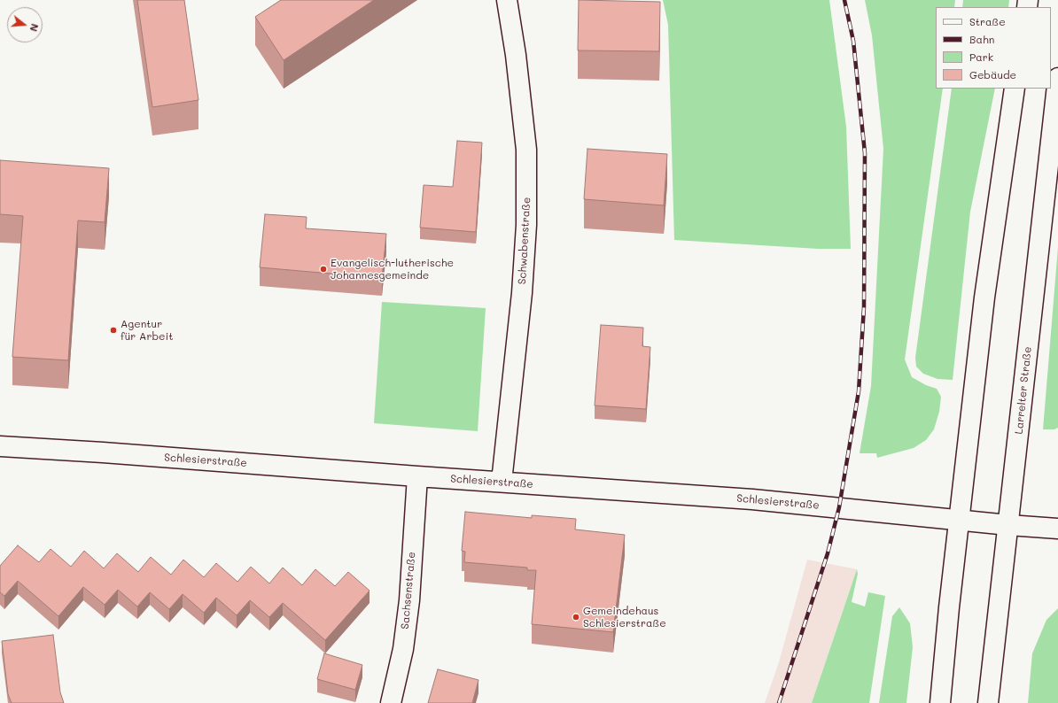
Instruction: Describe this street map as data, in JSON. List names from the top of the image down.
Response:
{
  "streets": {
    "street": [
      "Schwabenstraße",
      "Larrelter Straße",
      "Schlesierstraße",
      "Sachsenstraße"
    ]
  },
  "crossings": [
    ["Schwabenstraße", "Schlesierstraße"],
    ["Larrelter Straße", "Schlesierstraße"],
    ["Schlesierstraße", "Sachsenstraße"]
  ],
  "places": ["Evangelisch-lutherische Johannesgemeinde", "Agentur für Arbeit", "Gemeindehaus Schlesierstraße"],
  "legend": [
    "Straße",
    "Bahn",
    "Park",
    "Gebäude"
  ],
  "north": "right"
}
